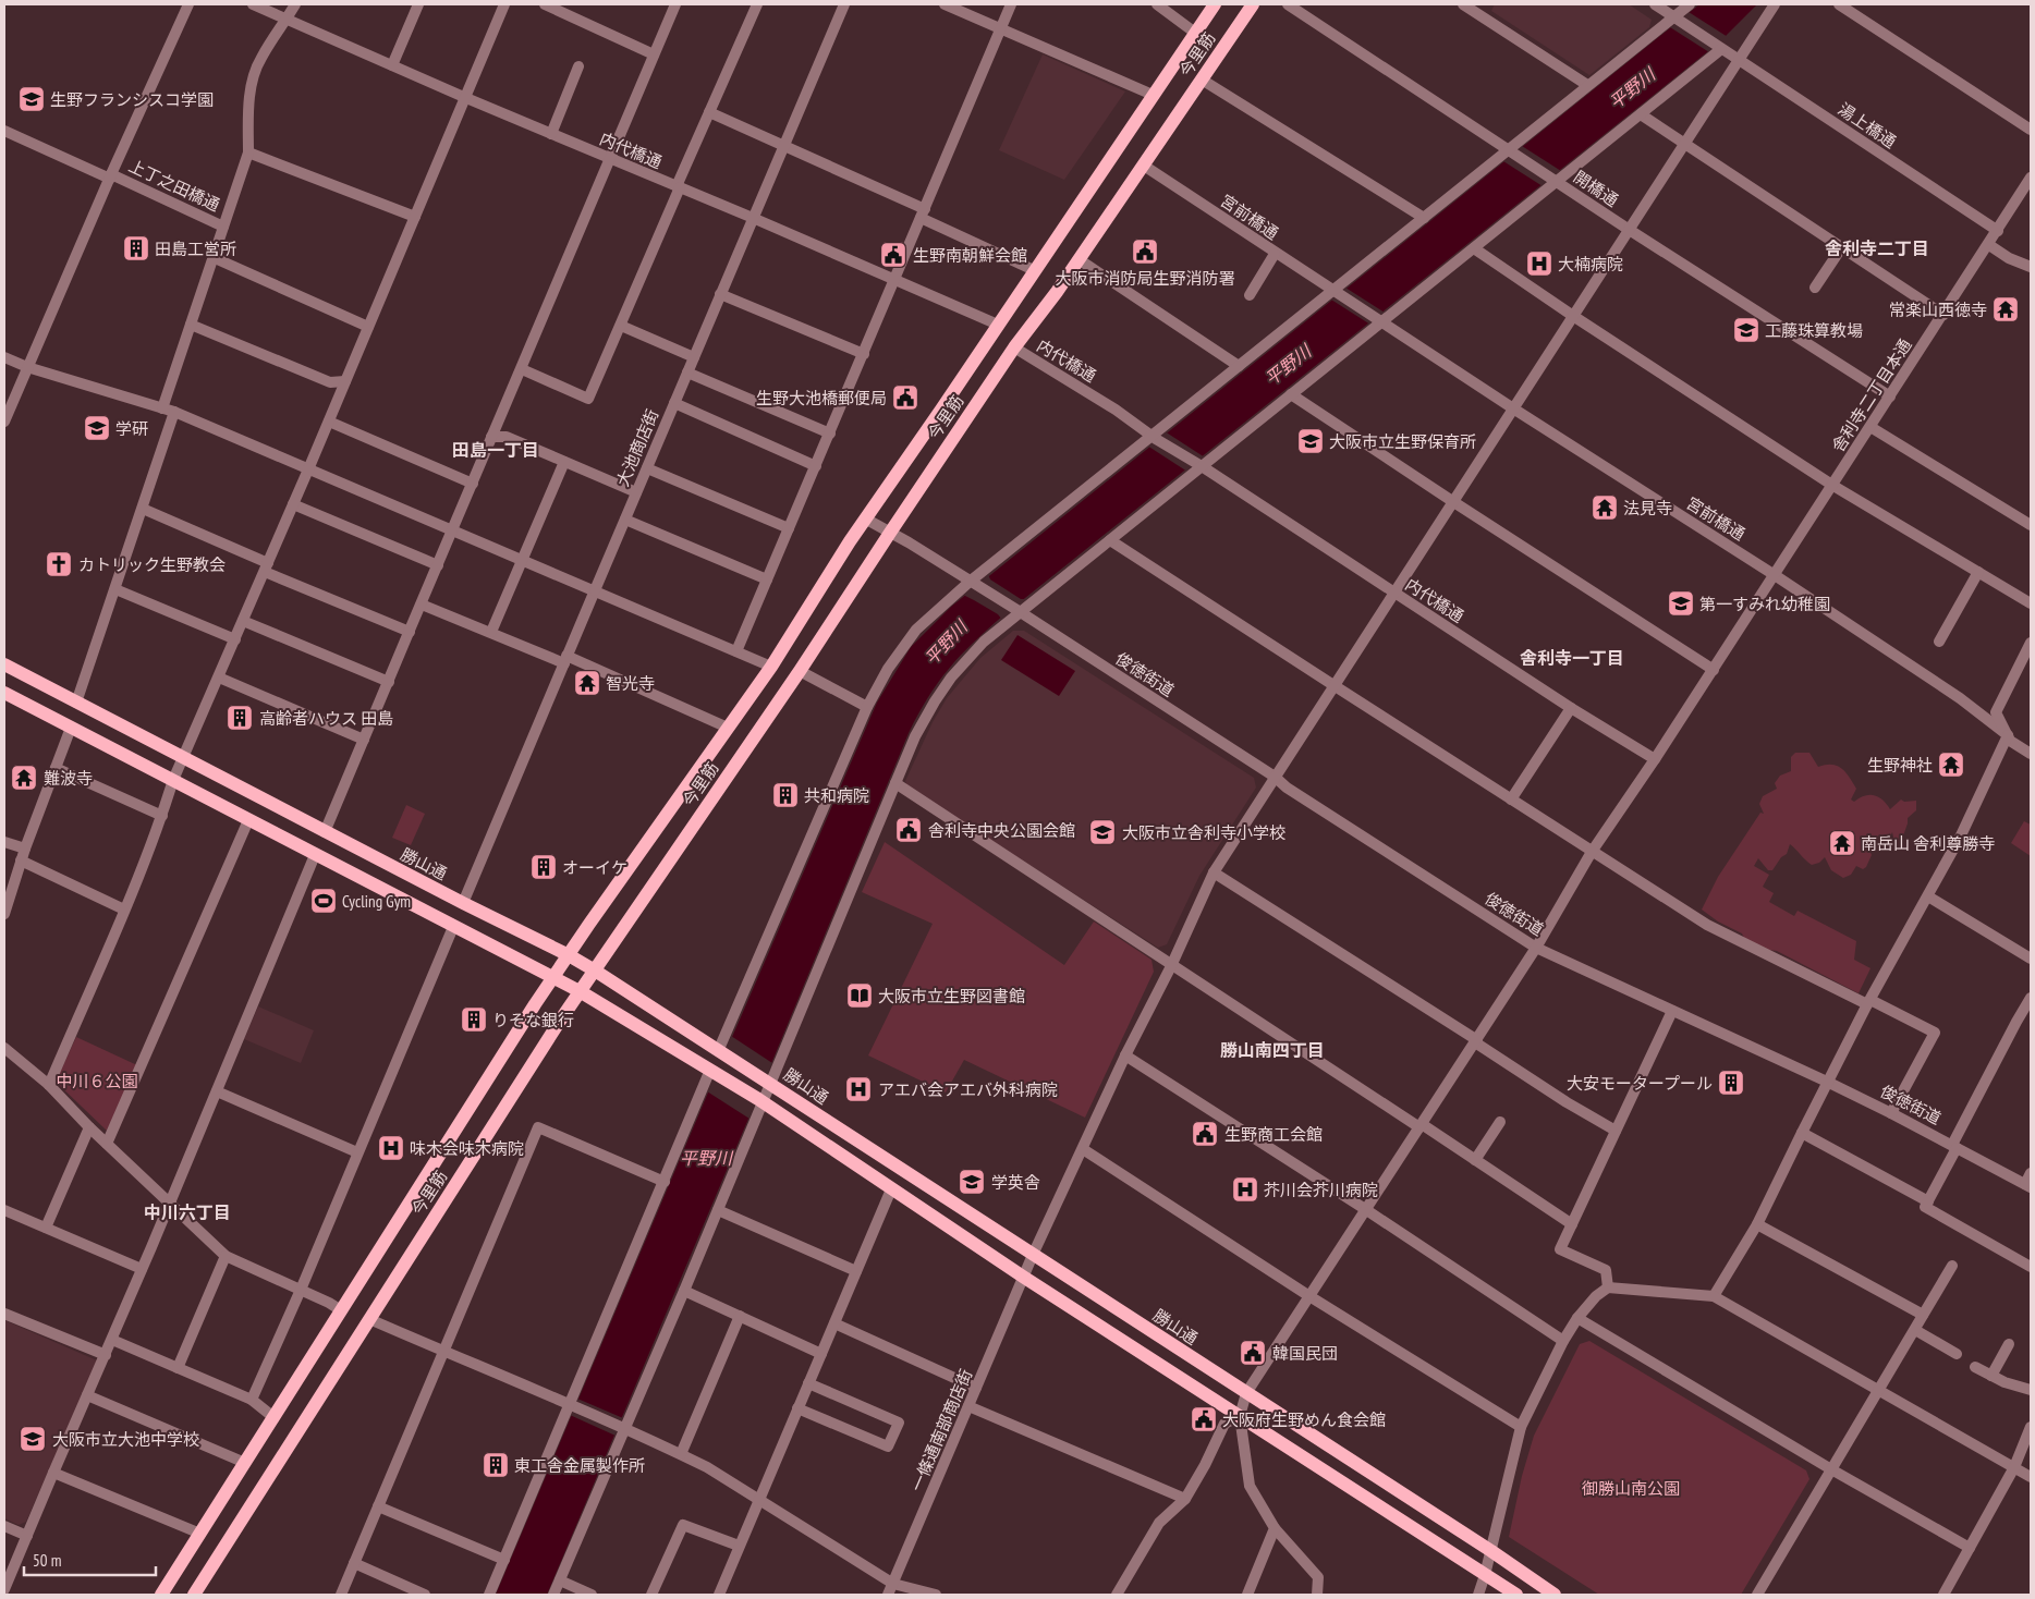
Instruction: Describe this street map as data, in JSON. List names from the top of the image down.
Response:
{
  "streets": {
    "main road": ["今里筋", "勝山通"],
    "street": [
      "湯上橋通",
      "内代橋通",
      "上丁之田橋通",
      "開橋通",
      "宮前橋通",
      "舎利寺二丁目本通",
      "大池商店街",
      "俊徳街道",
      "一條通南部商店街"
    ]
  },
  "crossings": [
    ["今里筋", "内代橋通"],
    ["今里筋", "宮前橋通"],
    ["今里筋", "俊徳街道"],
    ["今里筋", "勝山通"],
    ["湯上橋通", "舎利寺二丁目本通"],
    ["湯上橋通", "一條通南部商店街"],
    ["内代橋通", "舎利寺二丁目本通"],
    ["内代橋通", "大池商店街"],
    ["内代橋通", "一條通南部商店街"],
    ["開橋通", "舎利寺二丁目本通"],
    ["開橋通", "一條通南部商店街"],
    ["宮前橋通", "舎利寺二丁目本通"],
    ["宮前橋通", "一條通南部商店街"],
    ["舎利寺二丁目本通", "俊徳街道"],
    ["舎利寺二丁目本通", "勝山通"],
    ["大池商店街", "勝山通"],
    ["俊徳街道", "一條通南部商店街"],
    ["勝山通", "一條通南部商店街"]
  ],
  "districts": [
    "舎利寺二丁目",
    "田島一丁目",
    "舎利寺一丁目",
    "勝山南四丁目",
    "中川六丁目"
  ],
  "water": ["平野川"],
  "parks": ["中川６公園", "御勝山南公園"],
  "places": {
    "school or university": [
      "生野フランシスコ学園",
      "工藤珠算教場",
      "学研",
      "大阪市立生野保育所",
      "第一すみれ幼稚園",
      "大阪市立舎利寺小学校",
      "学英舎",
      "大阪市立大池中学校"
    ],
    "building": [
      "田島工営所",
      "高齢者ハウス 田島",
      "共和病院",
      "オーイケ",
      "りそな銀行",
      "大安モータープール",
      "東工舎金属製作所"
    ],
    "public building": [
      "大阪市消防局生野消防署",
      "生野南朝鮮会館",
      "生野大池橋郵便局",
      "舎利寺中央公園会館",
      "生野商工会館",
      "韓国民団",
      "大阪府生野めん食会館"
    ],
    "hospital": [
      "大楠病院",
      "アエバ会アエバ外科病院",
      "味木会味木病院",
      "芥川会芥川病院"
    ],
    "temple": [
      "常楽山西徳寺",
      "法見寺",
      "智光寺",
      "生野神社",
      "難波寺",
      "南岳山 舎利尊勝寺"
    ],
    "church": ["カトリック生野教会"],
    "sports": ["Cycling Gym"],
    "library": ["大阪市立生野図書館"]
  },
  "scale_bar": "50 m"
}
